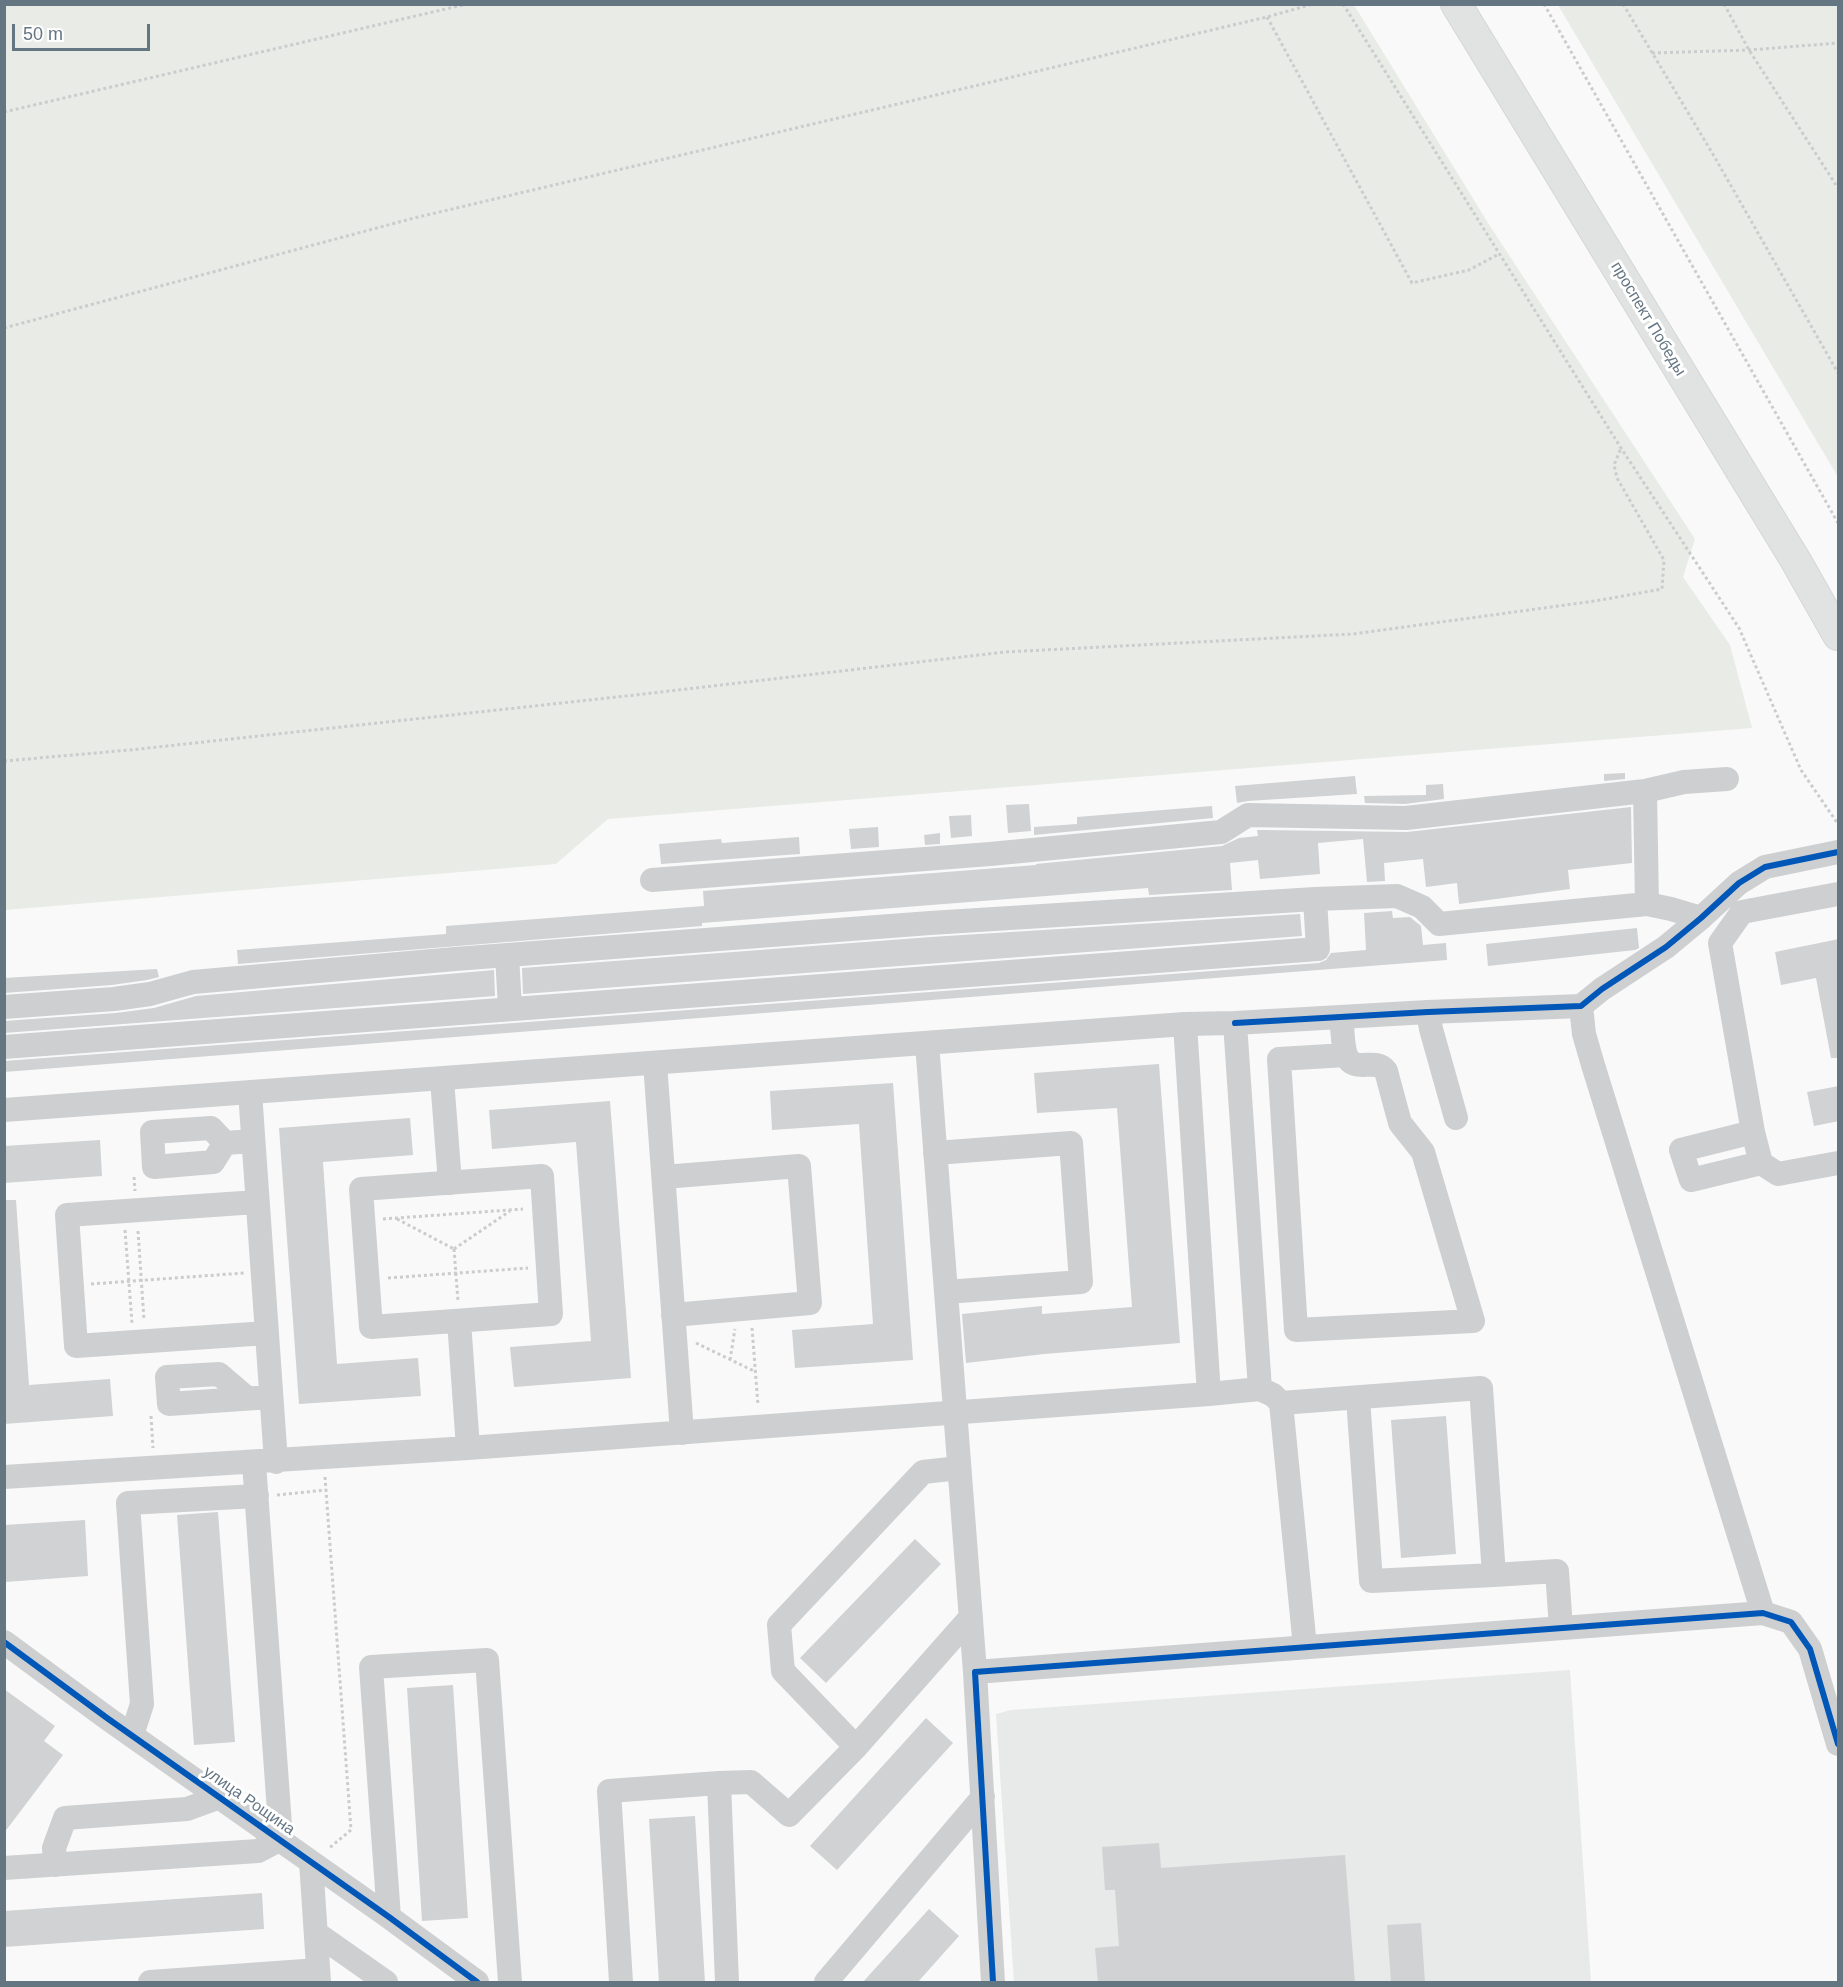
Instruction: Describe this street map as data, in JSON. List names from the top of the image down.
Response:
{
  "streets": {
    "main road": ["проспект Победы"],
    "street": ["улица Рощина"]
  },
  "scale_bar": "50 m"
}
